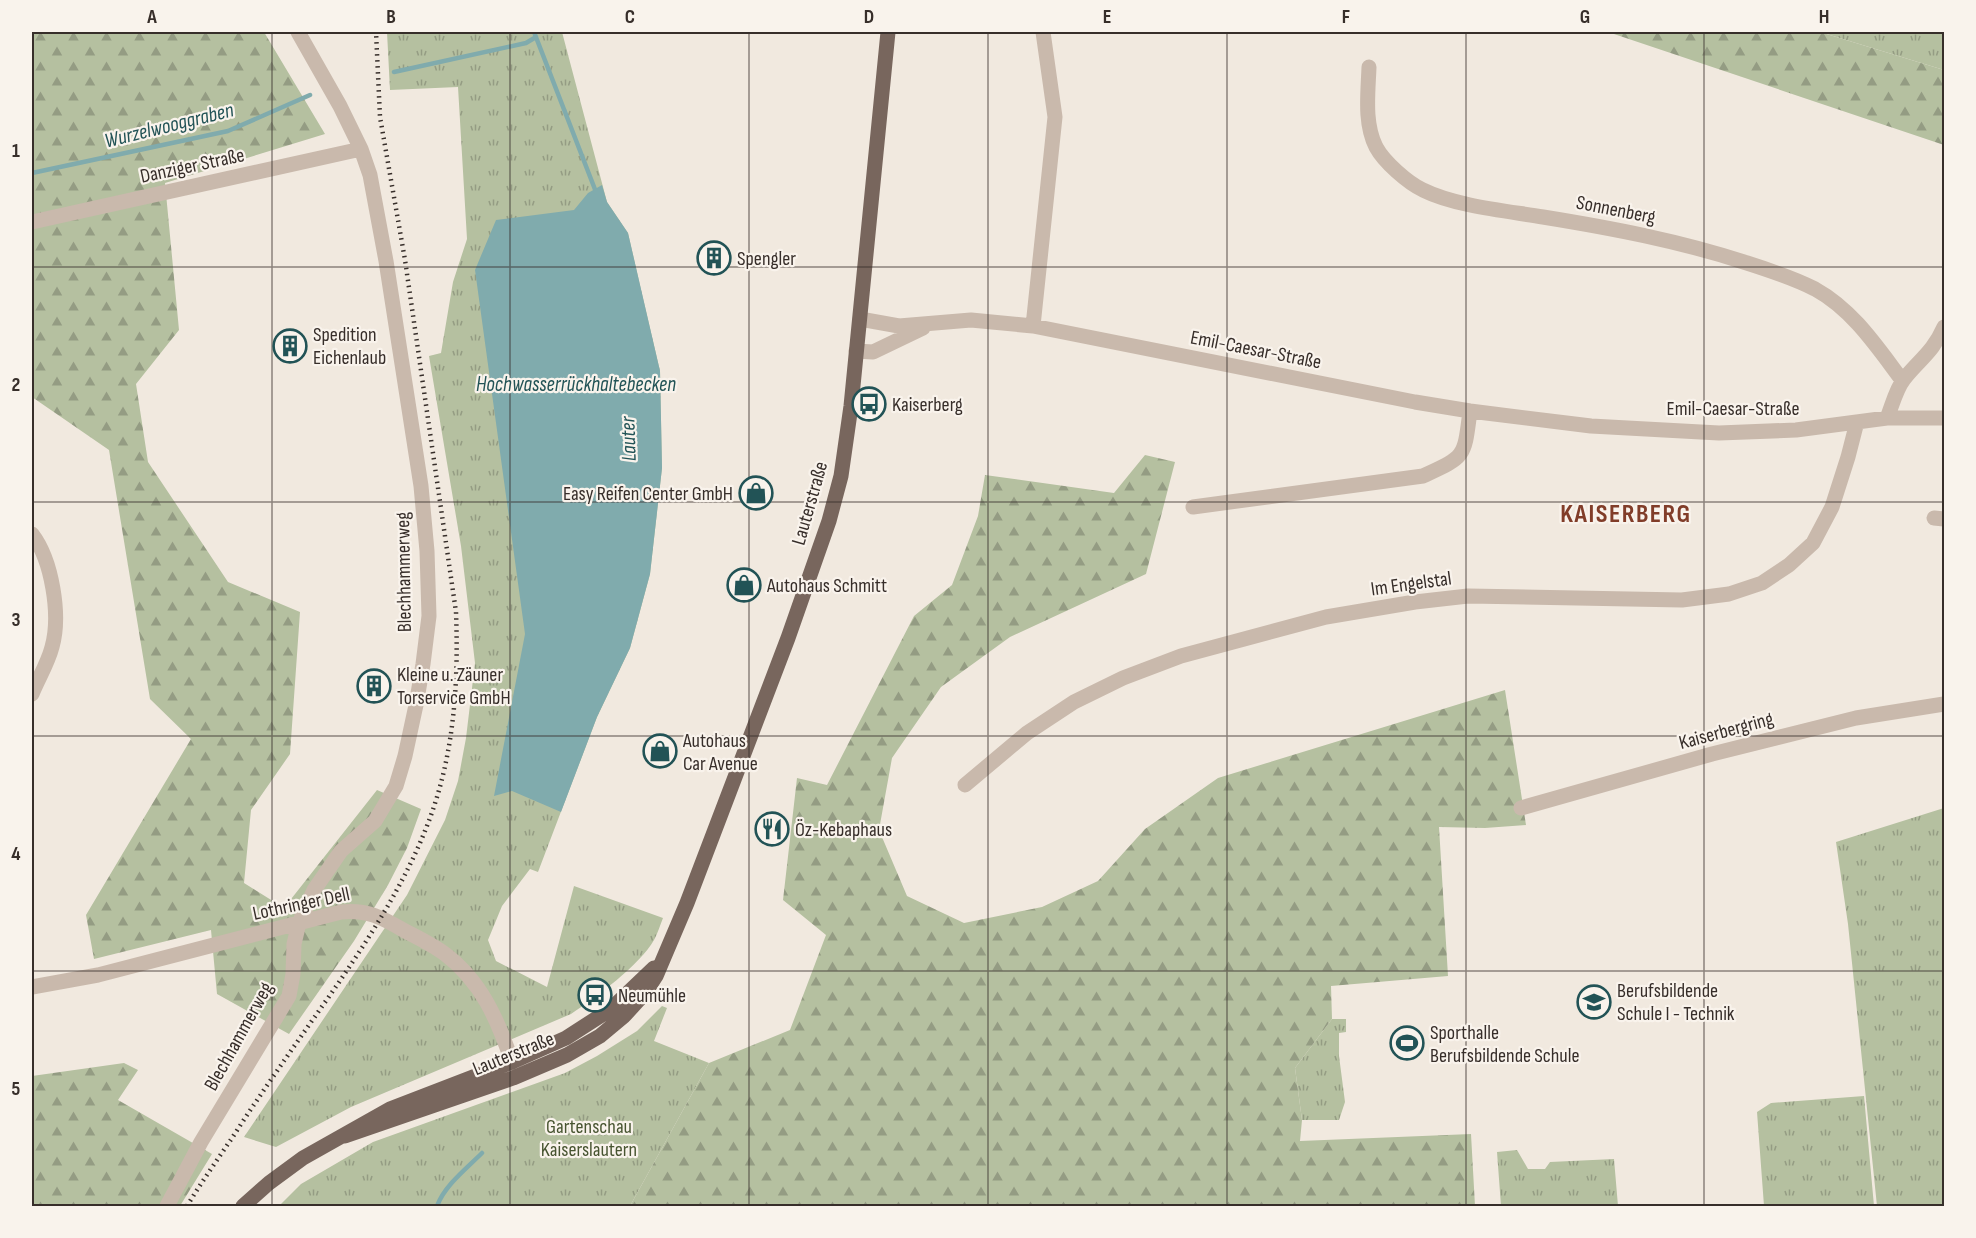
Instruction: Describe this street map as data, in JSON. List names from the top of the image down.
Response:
{
  "streets": {
    "main road": ["Lauterstraße"],
    "street": [
      "Danziger Straße",
      "Sonnenberg",
      "Emil-Caesar-Straße",
      "Blechhammerweg",
      "Im Engelstal",
      "Kaiserbergring",
      "Lothringer Dell"
    ]
  },
  "crossings": [
    ["Danziger Straße", "Blechhammerweg"],
    ["Emil-Caesar-Straße", "Lauterstraße"],
    ["Emil-Caesar-Straße", "Im Engelstal"],
    ["Lauterstraße", "Lothringer Dell"],
    ["Blechhammerweg", "Lothringer Dell"]
  ],
  "districts": ["KAISERBERG"],
  "water": ["Wurzelwooggraben", "Hochwasserrückhaltebecken", "Lauter"],
  "parks": ["Gartenschau Kaiserslautern"],
  "places": {
    "building": ["Spengler", "Spedition Eichenlaub", "Kleine u. Zäuner Torservice GmbH"],
    "bus stop": ["Kaiserberg", "Neumühle"],
    "shop": ["Easy Reifen Center GmbH", "Autohaus Schmitt", "Autohaus Car Avenue"],
    "restaurant": ["Öz-Kebaphaus"],
    "school or university": ["Berufsbildende Schule I - Technik"],
    "sports": ["Sporthalle Berufsbildende Schule"]
  },
  "grid": {
    "columns": [
      "A",
      "B",
      "C",
      "D",
      "E",
      "F",
      "G",
      "H"
    ],
    "rows": [
      "1",
      "2",
      "3",
      "4",
      "5"
    ]
  }
}
